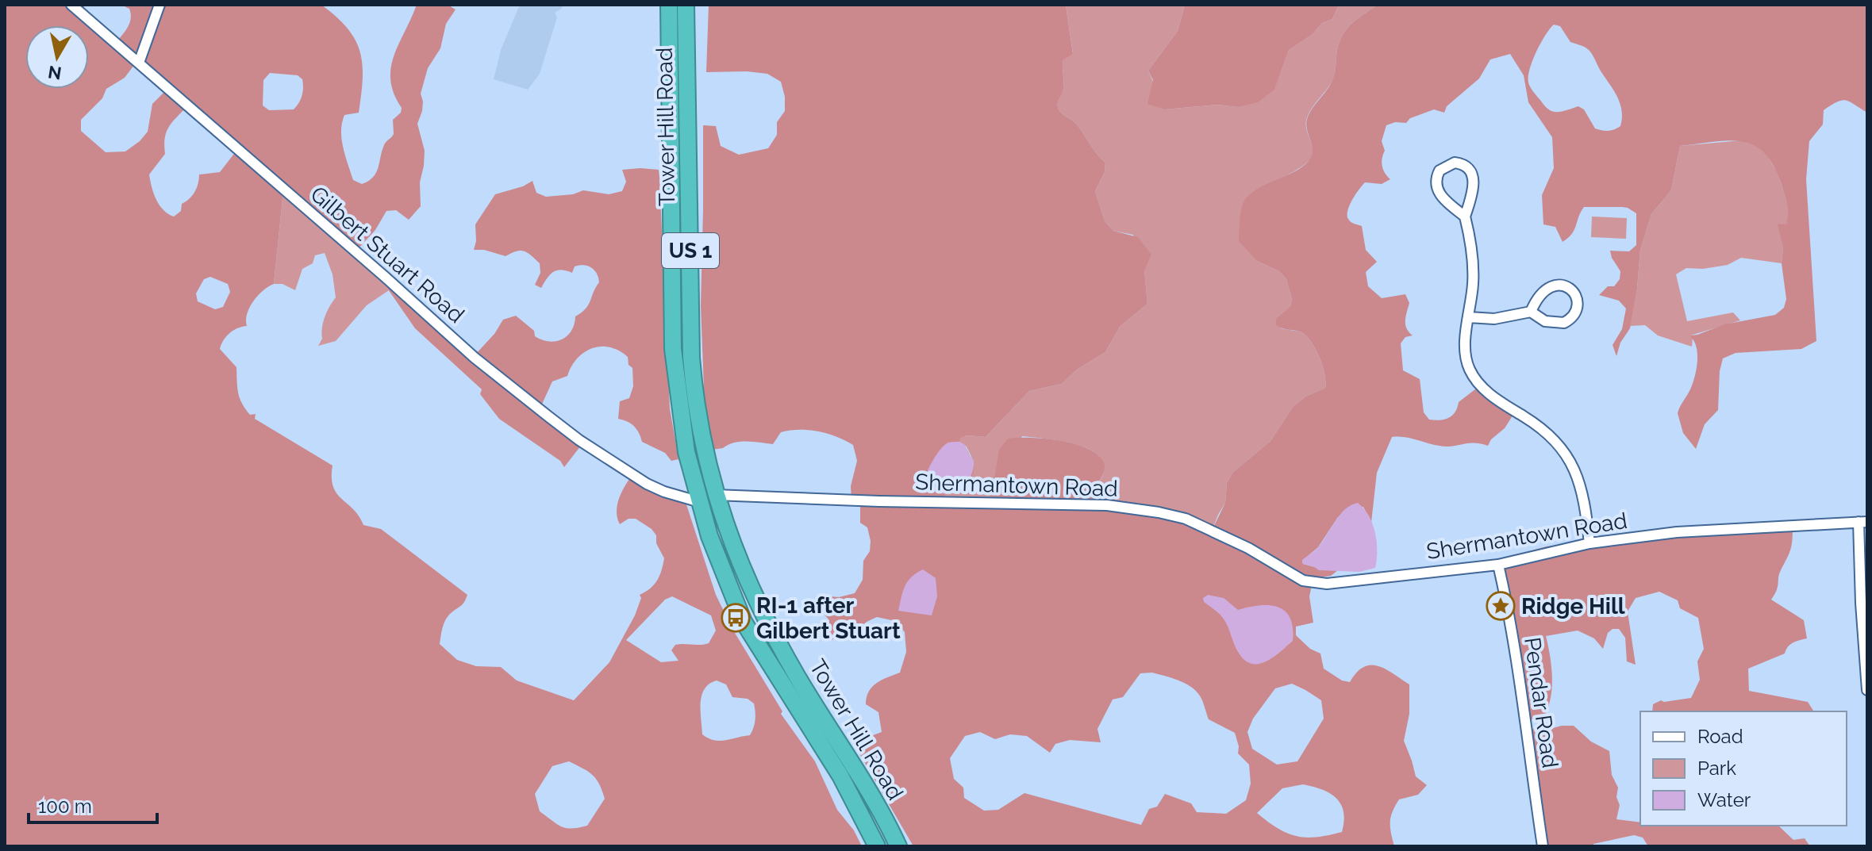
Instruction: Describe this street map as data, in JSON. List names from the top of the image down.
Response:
{
  "streets": {
    "highway": ["Tower Hill Road", "US 1"],
    "street": ["Gilbert Stuart Road", "Shermantown Road", "Pendar Road"]
  },
  "crossings": [
    ["Tower Hill Road", "Gilbert Stuart Road"],
    ["Tower Hill Road", "Shermantown Road"],
    ["Shermantown Road", "Pendar Road"]
  ],
  "places": {
    "place": ["Ridge Hill"],
    "bus stop": ["RI-1 after Gilbert Stuart"]
  },
  "legend": ["Road", "Park", "Water"],
  "scale_bar": "100 m",
  "north": "bottom"
}
